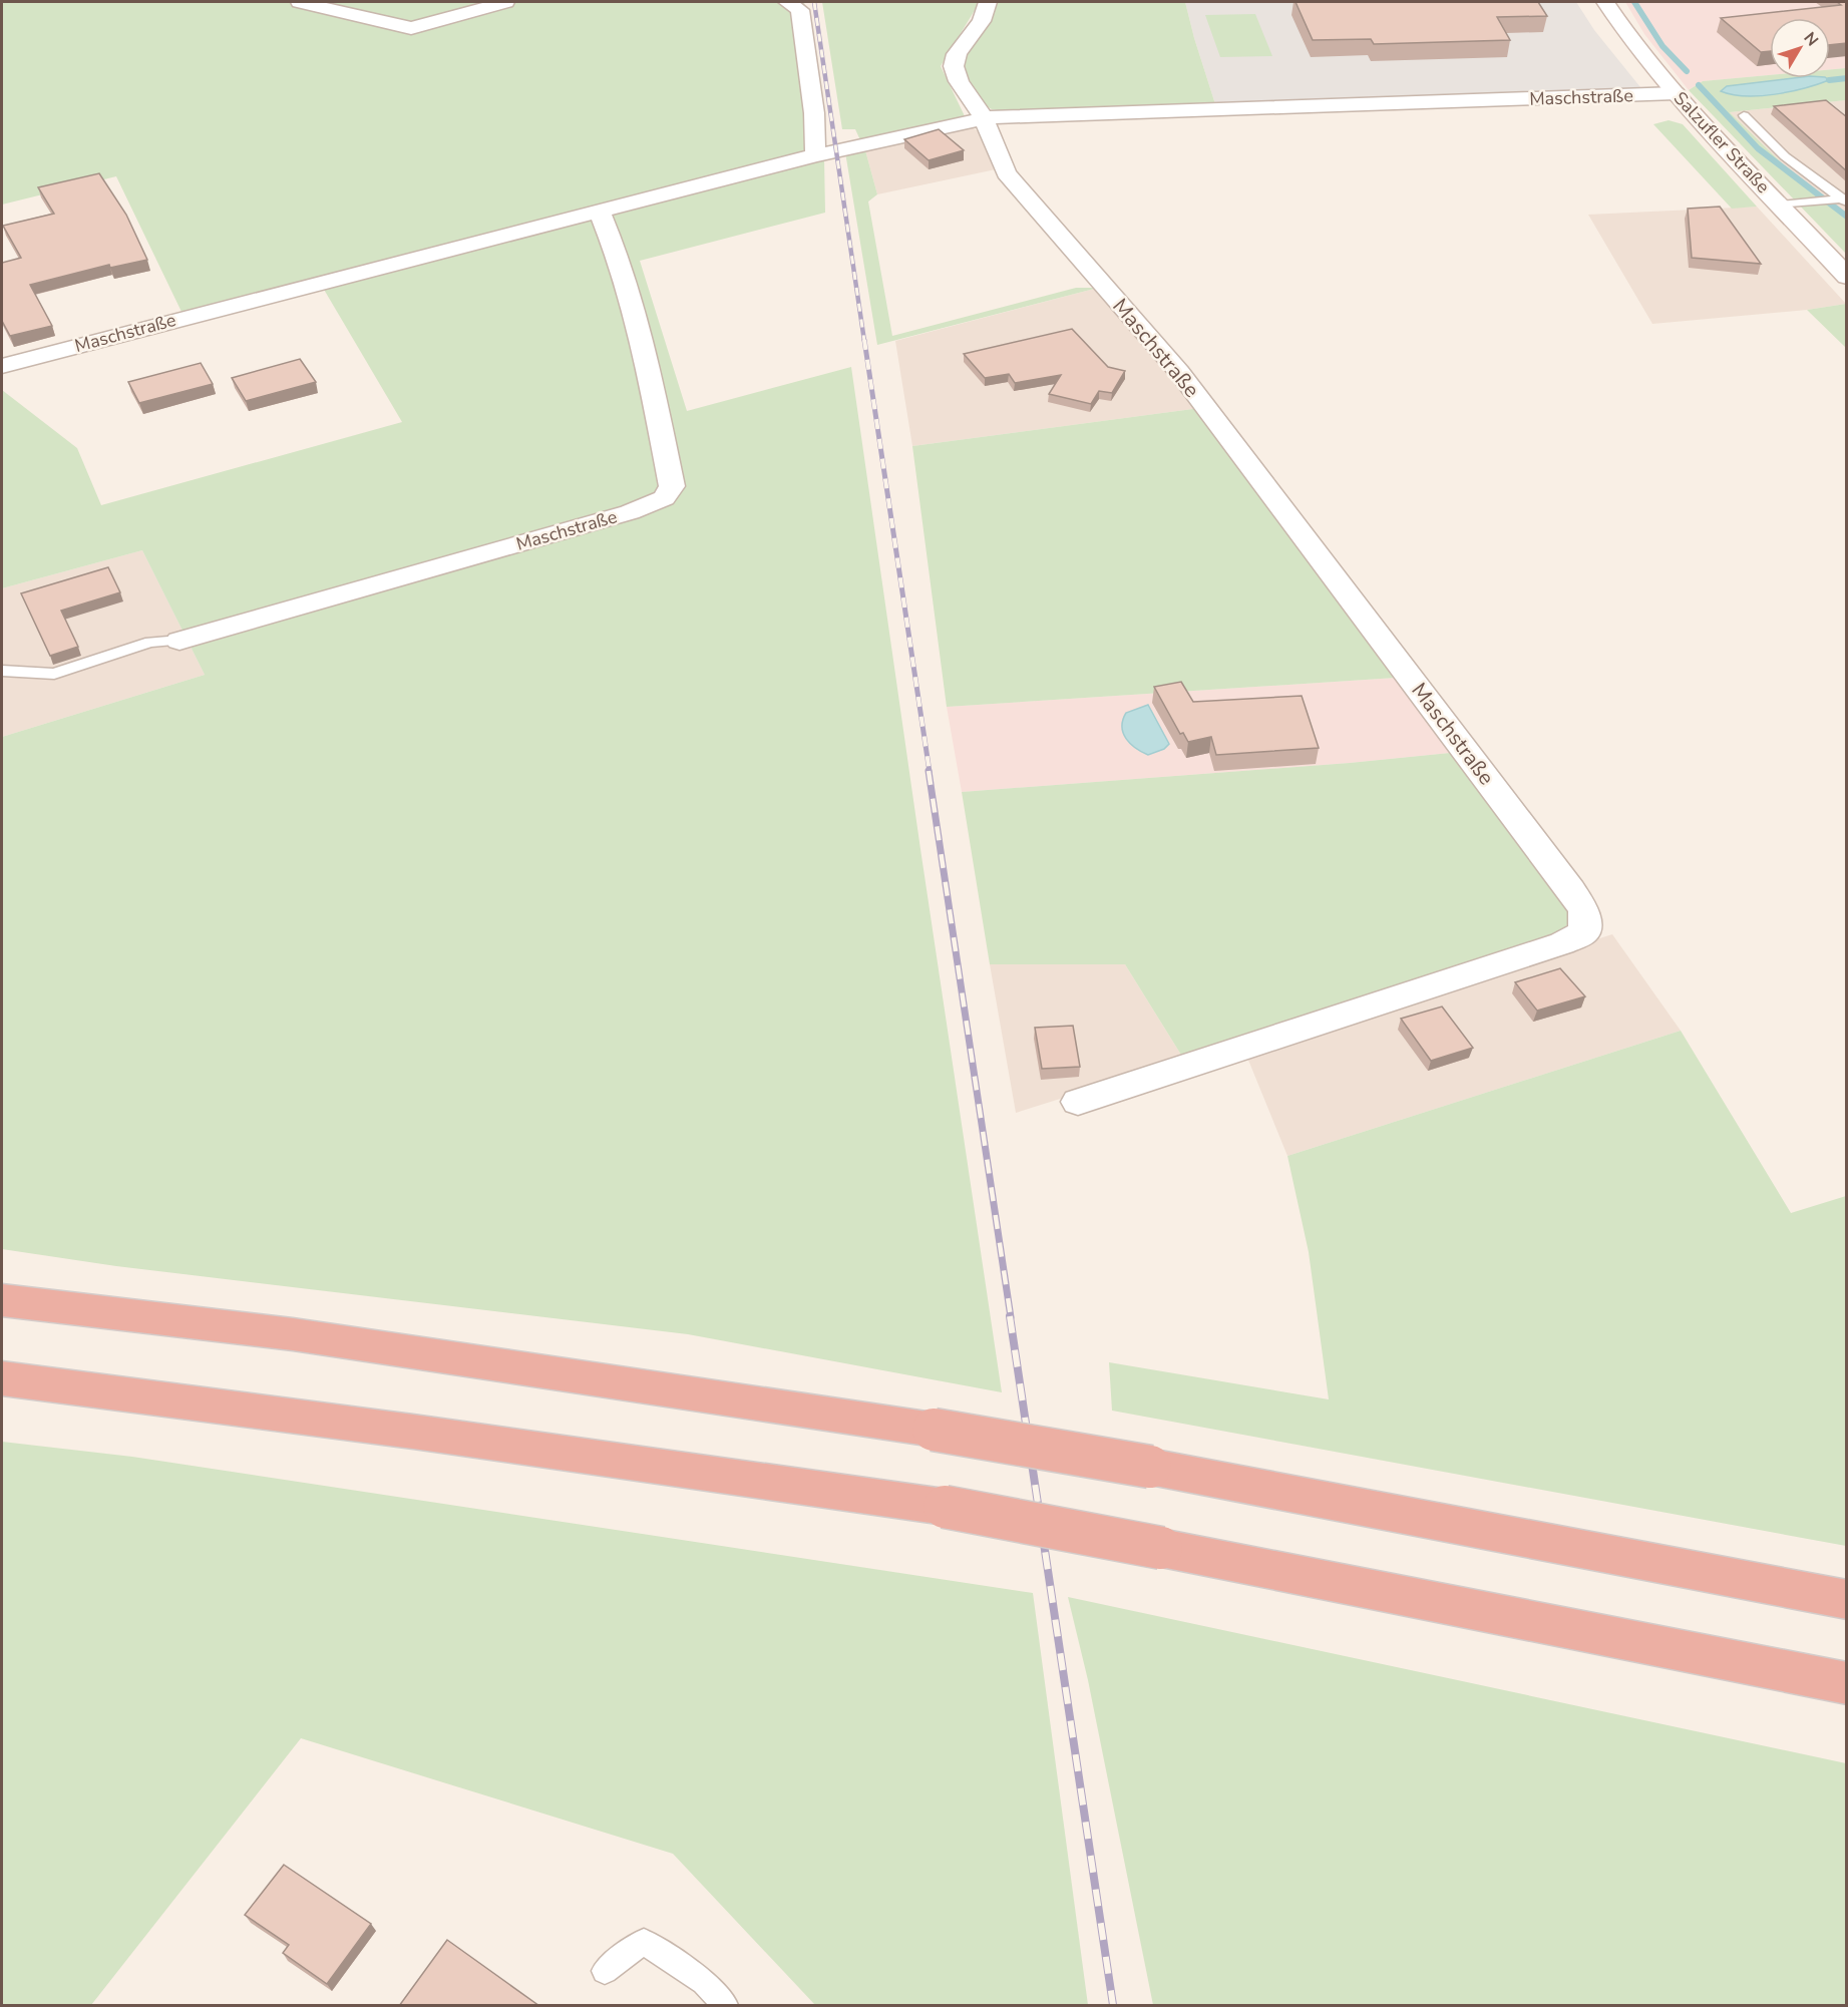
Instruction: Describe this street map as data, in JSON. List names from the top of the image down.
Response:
{
  "streets": {
    "street": ["Maschstraße", "Salzufler Straße"]
  },
  "crossings": [
    ["Maschstraße", "Salzufler Straße"]
  ],
  "north": "top right"
}
